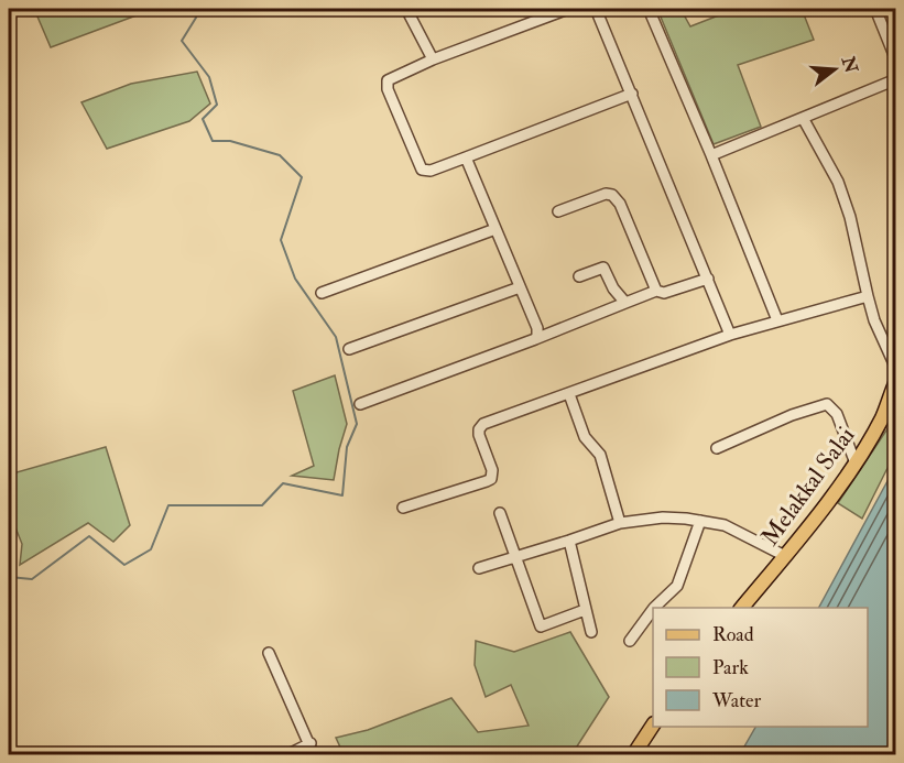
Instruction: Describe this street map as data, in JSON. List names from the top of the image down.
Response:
{
  "streets": {
    "main road": ["Melakkal Salai"]
  },
  "legend": ["Road", "Park", "Water"],
  "north": "right"
}
